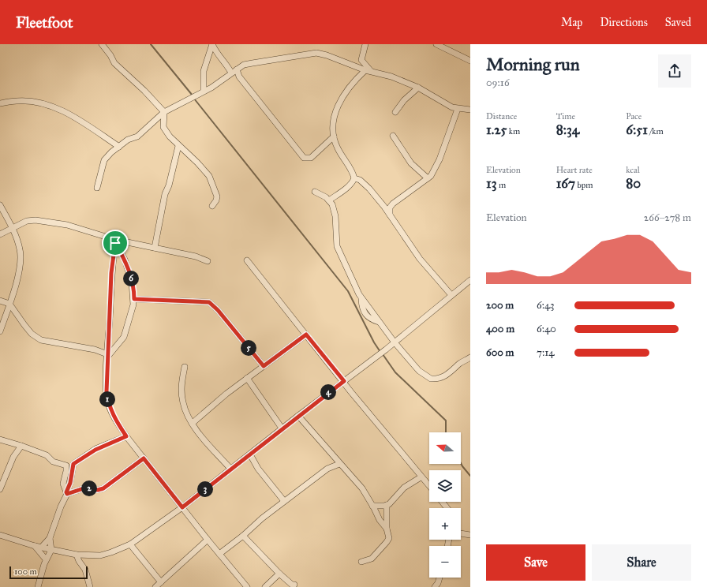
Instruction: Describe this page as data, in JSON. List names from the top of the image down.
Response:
{
  "scale_bar": "100 m",
  "north": "left",
  "page": {
    "header": "Fleetfoot",
    "nav": ["Map", "Directions", "Saved"],
    "heading": ["Morning run", "09:16"],
    "stats": [
      ["Distance", "1.25 km"],
      ["Time", "8:34"],
      ["Pace", "6:51 /km"],
      ["Elevation", "13 m"],
      ["Heart rate", "167 bpm"],
      ["kcal", "80"]
    ],
    "chart": ["Elevation", "266–278 m"],
    "pins": [
      "6",
      "5",
      "4",
      "1",
      "2",
      "3"
    ],
    "list": [
      {
        "name": "200 m",
        "note": "6:43"
      },
      {
        "name": "400 m",
        "note": "6:40"
      },
      {
        "name": "600 m",
        "note": "7:14"
      }
    ],
    "map_buttons": ["+", "−"],
    "buttons": ["Save", "Share"],
    "scale": "100 m"
  }
}
